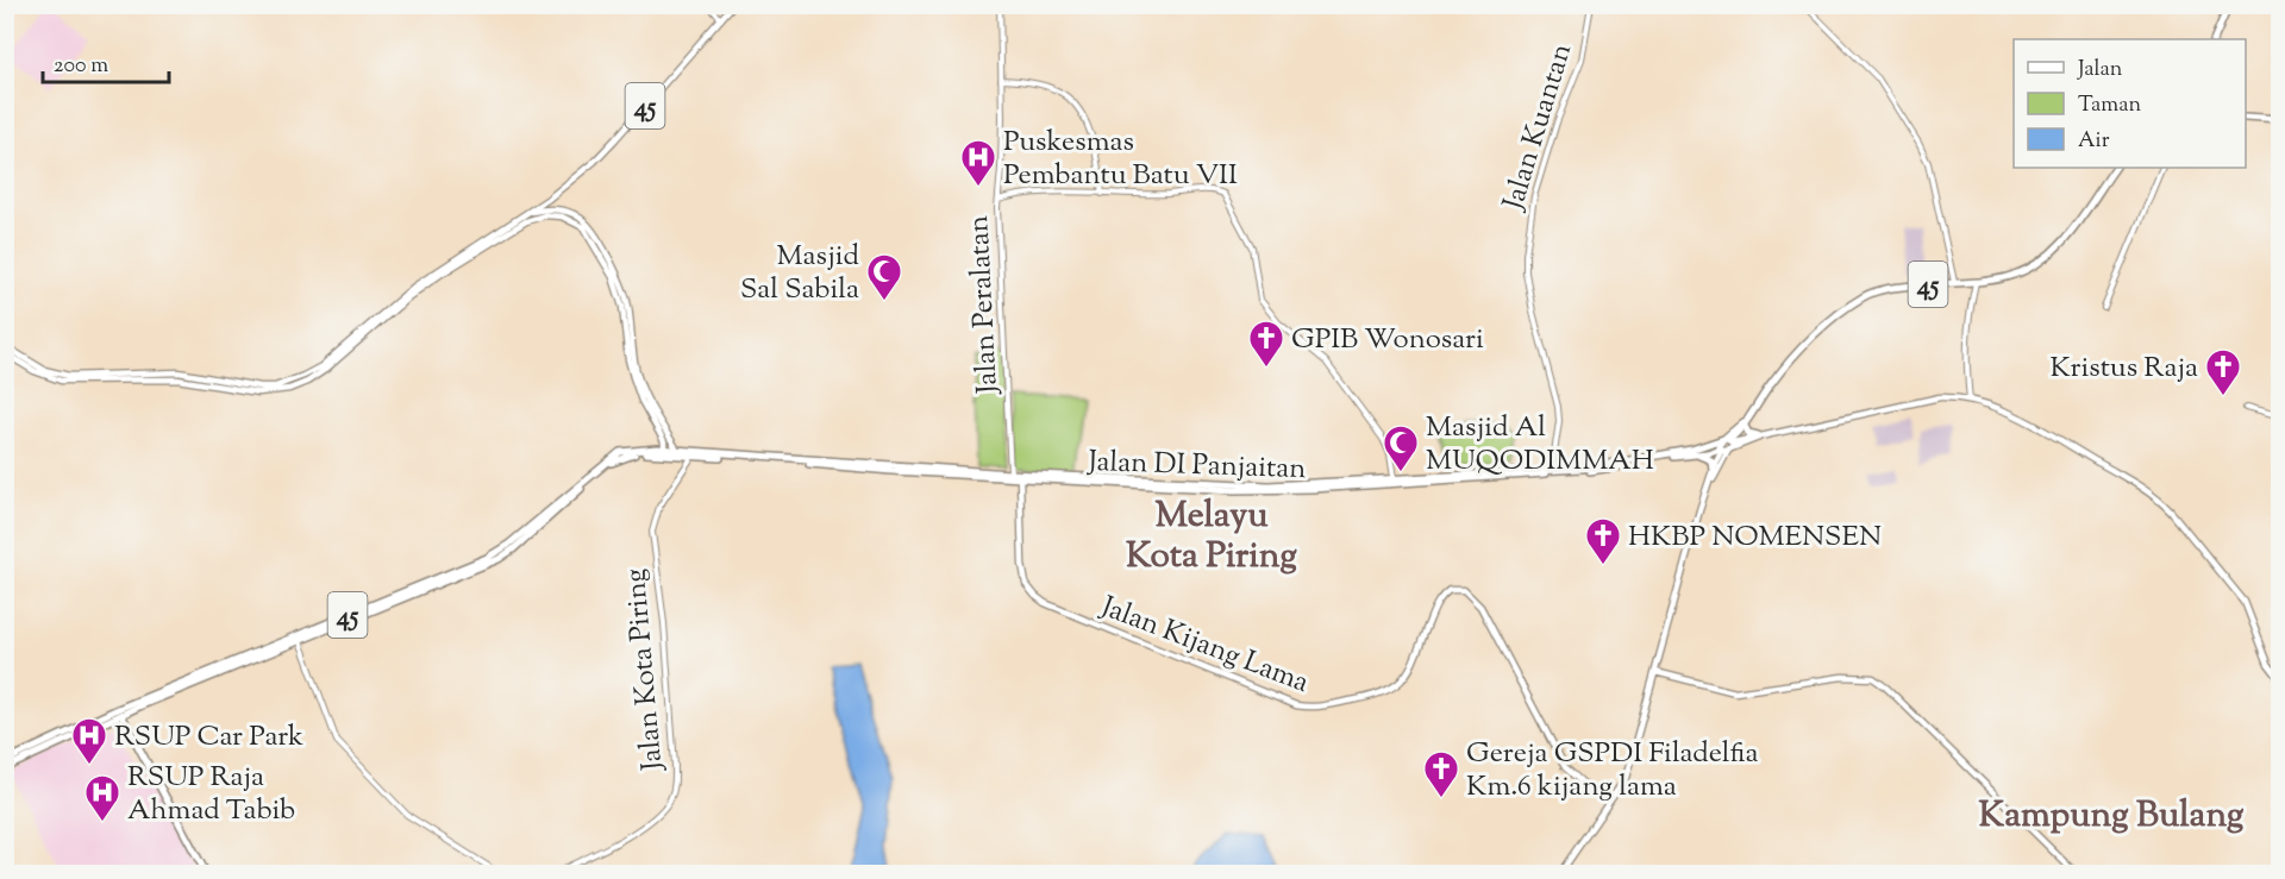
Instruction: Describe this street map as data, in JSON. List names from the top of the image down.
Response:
{
  "streets": {
    "highway": ["45", "Jalan DI Panjaitan"],
    "main road": ["Jalan Kijang Lama"],
    "street": ["Jalan Kuantan", "Jalan Peralatan", "Jalan Kota Piring"]
  },
  "crossings": [
    ["45", "Jalan DI Panjaitan"],
    ["Jalan Kuantan", "Jalan DI Panjaitan"],
    ["Jalan Peralatan", "Jalan DI Panjaitan"],
    ["Jalan DI Panjaitan", "Jalan Kijang Lama"],
    ["Jalan DI Panjaitan", "Jalan Kota Piring"]
  ],
  "districts": ["Melayu Kota Piring", "Kampung Bulang"],
  "places": {
    "hospital": ["Puskesmas Pembantu Batu VII", "RSUP Car Park", "RSUP Raja Ahmad Tabib"],
    "mosque": ["Masjid Sal Sabila", "Masjid Al MUQODIMMAH"],
    "church": [
      "GPIB Wonosari",
      "Kristus Raja",
      "HKBP NOMENSEN",
      "Gereja GSPDI Filadelfia Km.6 kijang lama"
    ]
  },
  "legend": ["Jalan", "Taman", "Air"],
  "scale_bar": "200 m"
}
